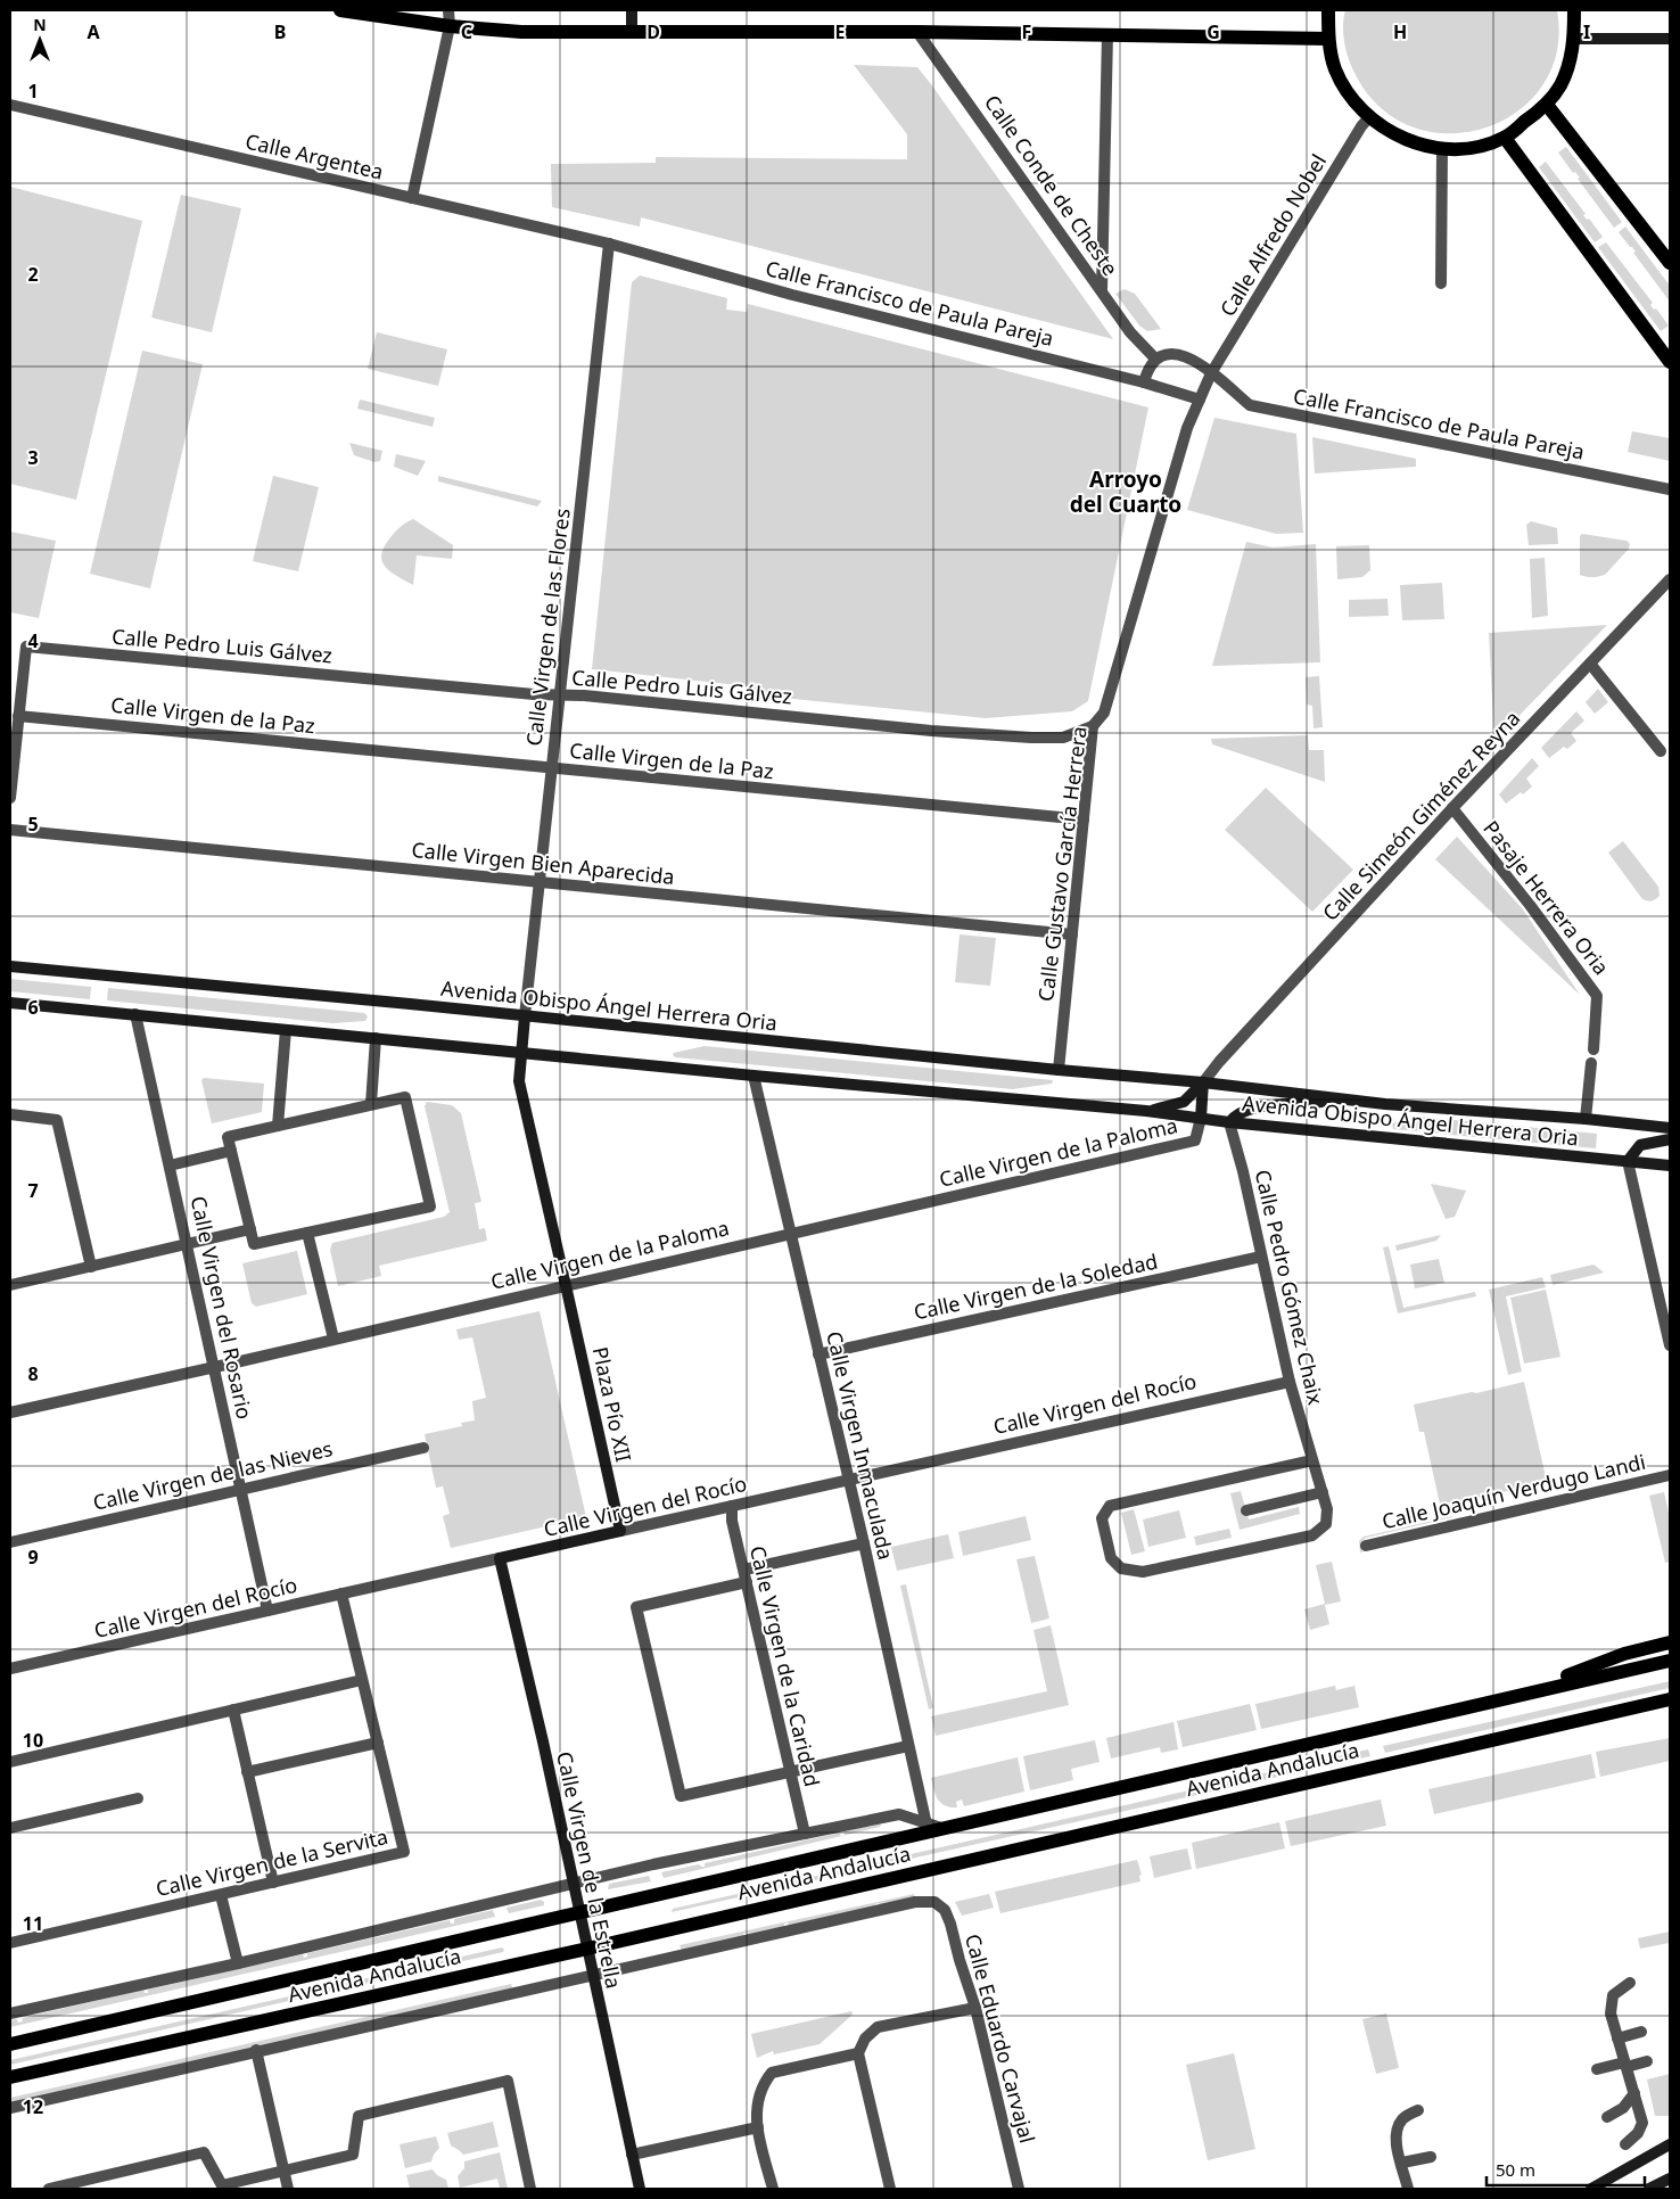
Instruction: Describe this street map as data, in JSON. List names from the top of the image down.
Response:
{
  "streets": {
    "main road": [
      "Avenida Obispo Ángel Herrera Oria",
      "Plaza Pío XII",
      "Calle Virgen del Rocío",
      "Avenida Andalucía",
      "Calle Virgen de la Estrella"
    ],
    "street": [
      "Calle Argentea",
      "Calle Conde de Cheste",
      "Calle Alfredo Nobel",
      "Calle Francisco de Paula Pareja",
      "Calle Virgen de las Flores",
      "Calle Pedro Luis Gálvez",
      "Calle Virgen de la Paz",
      "Calle Simeón Giménez Reyna",
      "Calle Virgen Bien Aparecida",
      "Calle Gustavo García Herrera",
      "Pasaje Herrera Oria",
      "Calle Virgen de la Paloma",
      "Calle Virgen de la Soledad",
      "Calle Pedro Gómez Chaix",
      "Calle Virgen del Rosario",
      "Calle Virgen Inmaculada",
      "Calle Virgen de las Nieves",
      "Calle Joaquín Verdugo Landi",
      "Calle Virgen de la Caridad",
      "Calle Virgen de la Servita",
      "Calle Eduardo Carvajal"
    ]
  },
  "crossings": [
    ["Calle Argentea", "Calle Francisco de Paula Pareja"],
    ["Calle Argentea", "Calle Virgen de las Flores"],
    ["Calle Alfredo Nobel", "Calle Francisco de Paula Pareja"],
    ["Calle Alfredo Nobel", "Calle Gustavo García Herrera"],
    ["Calle Francisco de Paula Pareja", "Calle Virgen de las Flores"],
    ["Calle Francisco de Paula Pareja", "Calle Gustavo García Herrera"],
    ["Calle Virgen de las Flores", "Calle Pedro Luis Gálvez"],
    ["Calle Virgen de las Flores", "Calle Virgen de la Paz"],
    ["Calle Virgen de las Flores", "Calle Virgen Bien Aparecida"],
    ["Calle Virgen de las Flores", "Avenida Obispo Ángel Herrera Oria"],
    ["Calle Pedro Luis Gálvez", "Calle Virgen de la Paz"],
    ["Calle Pedro Luis Gálvez", "Calle Gustavo García Herrera"],
    ["Calle Virgen de la Paz", "Calle Gustavo García Herrera"],
    ["Calle Simeón Giménez Reyna", "Pasaje Herrera Oria"],
    ["Calle Simeón Giménez Reyna", "Avenida Obispo Ángel Herrera Oria"],
    ["Calle Virgen Bien Aparecida", "Calle Gustavo García Herrera"],
    ["Calle Gustavo García Herrera", "Avenida Obispo Ángel Herrera Oria"],
    ["Avenida Obispo Ángel Herrera Oria", "Calle Virgen de la Paloma"],
    ["Avenida Obispo Ángel Herrera Oria", "Calle Pedro Gómez Chaix"],
    ["Avenida Obispo Ángel Herrera Oria", "Calle Virgen del Rosario"],
    ["Avenida Obispo Ángel Herrera Oria", "Calle Virgen Inmaculada"],
    ["Calle Virgen de la Paloma", "Calle Virgen del Rosario"],
    ["Calle Virgen de la Paloma", "Plaza Pío XII"],
    ["Calle Virgen de la Paloma", "Calle Virgen Inmaculada"],
    ["Calle Virgen de la Soledad", "Calle Pedro Gómez Chaix"],
    ["Calle Virgen de la Soledad", "Calle Virgen Inmaculada"],
    ["Calle Pedro Gómez Chaix", "Calle Virgen del Rocío"],
    ["Calle Virgen del Rosario", "Calle Virgen del Rocío"],
    ["Calle Virgen del Rosario", "Calle Virgen de las Nieves"],
    ["Plaza Pío XII", "Calle Virgen del Rocío"],
    ["Calle Virgen del Rocío", "Calle Virgen Inmaculada"],
    ["Calle Virgen del Rocío", "Calle Virgen de la Caridad"],
    ["Calle Virgen del Rocío", "Calle Virgen de la Servita"],
    ["Calle Virgen del Rocío", "Calle Virgen de la Estrella"],
    ["Calle Virgen Inmaculada", "Avenida Andalucía"],
    ["Calle Virgen de la Caridad", "Avenida Andalucía"],
    ["Avenida Andalucía", "Calle Virgen de la Estrella"],
    ["Calle Virgen de la Estrella", "Calle Eduardo Carvajal"]
  ],
  "districts": ["Arroyo del Cuarto"],
  "scale_bar": "50 m",
  "north": "top",
  "grid": {
    "columns": [
      "A",
      "B",
      "C",
      "D",
      "E",
      "F",
      "G",
      "H",
      "I"
    ],
    "rows": [
      "1",
      "2",
      "3",
      "4",
      "5",
      "6",
      "7",
      "8",
      "9",
      "10",
      "11",
      "12"
    ]
  }
}
